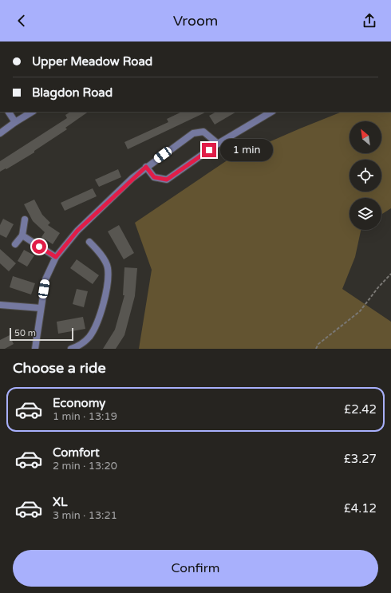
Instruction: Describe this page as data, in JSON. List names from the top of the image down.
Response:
{
  "scale_bar": "50 m",
  "north": "top left",
  "page": {
    "header": "Vroom",
    "banner": ["Upper Meadow Road", "Blagdon Road"],
    "bubble": "1 min",
    "scale": "50 m",
    "heading": "Choose a ride",
    "list": [
      {
        "name": "Economy",
        "note": "1 min · 13:19",
        "value": "£2.42"
      },
      {
        "name": "Comfort",
        "note": "2 min · 13:20",
        "value": "£3.27"
      },
      {
        "name": "XL",
        "note": "3 min · 13:21",
        "value": "£4.12"
      }
    ],
    "buttons": "Confirm"
  }
}
